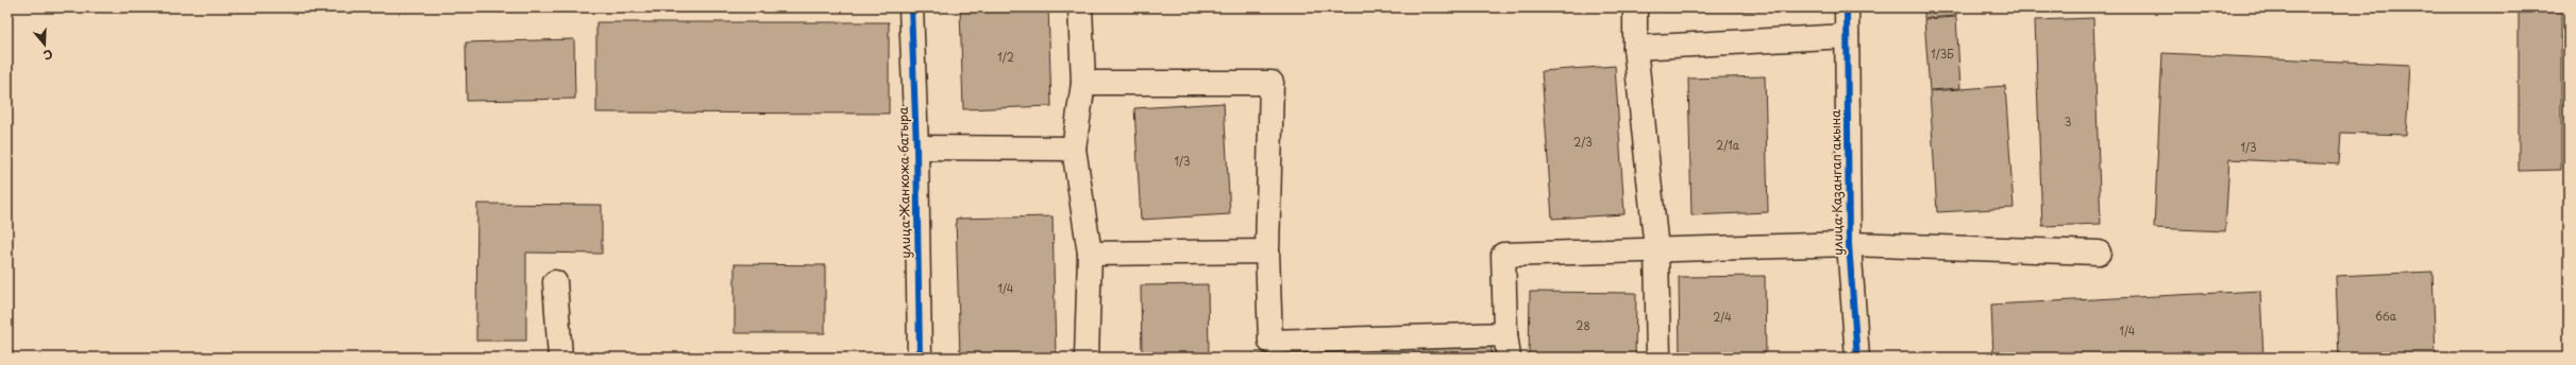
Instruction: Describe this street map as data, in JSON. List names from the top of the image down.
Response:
{
  "streets": {
    "street": ["улица Жанкожа батыра", "улица Казангап акына"]
  },
  "house_numbers": [
    "1/3Б",
    "1/2",
    "3",
    "2/3",
    "2/1а",
    "1/3",
    "1/3",
    "1/4",
    "66а",
    "2/4",
    "28",
    "1/4"
  ],
  "north": "bottom"
}
